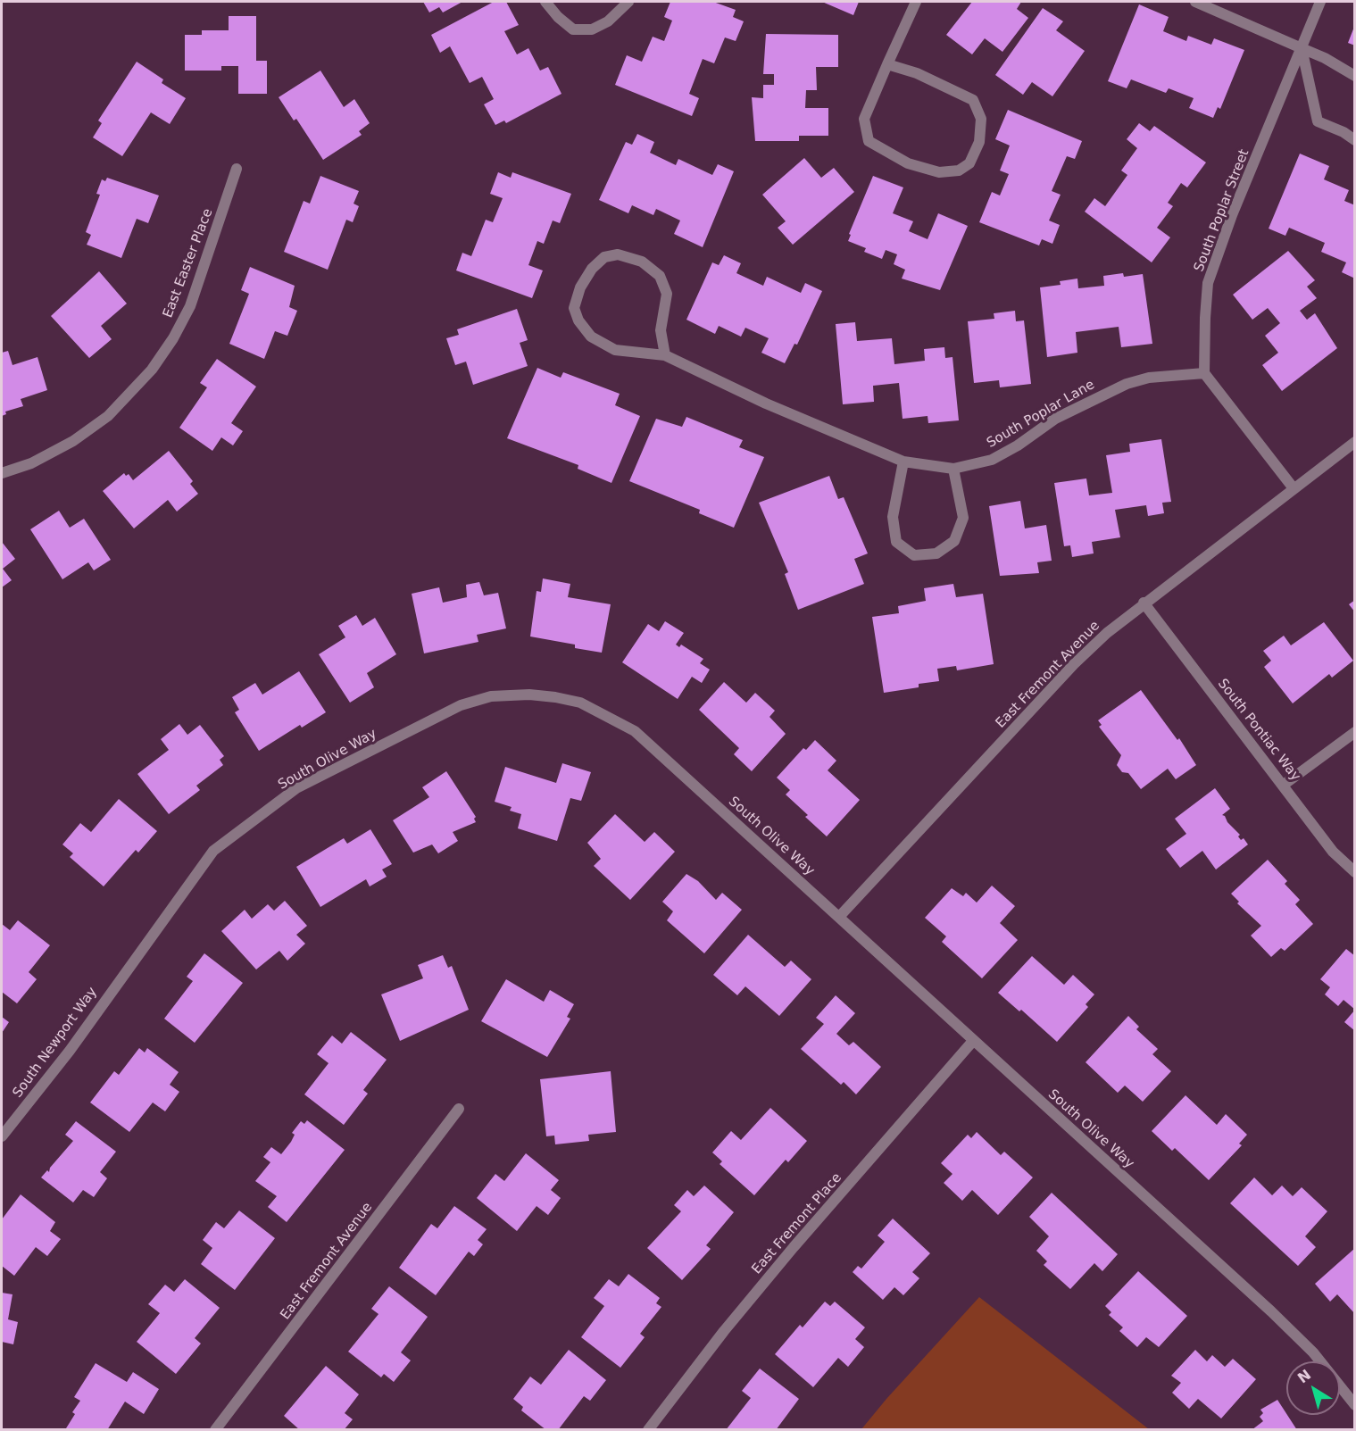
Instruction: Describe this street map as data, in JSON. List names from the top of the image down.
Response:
{
  "streets": {
    "street": [
      "South Poplar Street",
      "East Easter Place",
      "South Poplar Lane",
      "East Fremont Avenue",
      "South Pontiac Way",
      "South Olive Way",
      "South Newport Way",
      "East Fremont Place"
    ]
  },
  "crossings": [
    ["South Poplar Street", "South Poplar Lane"],
    ["East Fremont Avenue", "South Pontiac Way"],
    ["East Fremont Avenue", "South Olive Way"],
    ["South Olive Way", "South Newport Way"],
    ["South Olive Way", "East Fremont Place"]
  ],
  "north": "top left"
}
